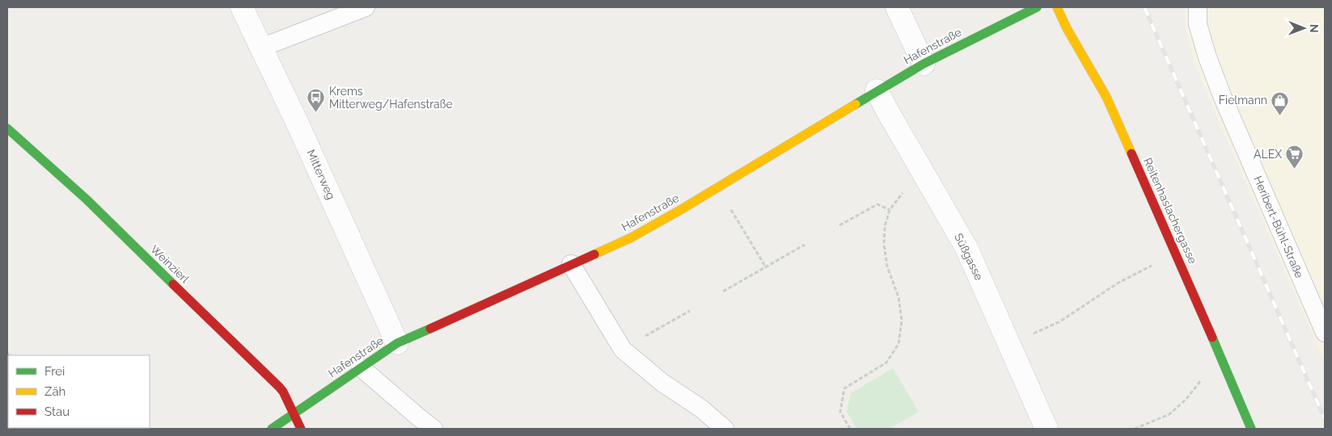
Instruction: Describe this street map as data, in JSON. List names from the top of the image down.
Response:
{
  "streets": {
    "street": [
      "Hafenstraße",
      "Mitterweg",
      "Reitenhaslachergasse",
      "Süßgasse",
      "Weinzierl"
    ],
    "lane": ["Heribert-Bühl-Straße"]
  },
  "crossings": [
    ["Hafenstraße", "Mitterweg"],
    ["Hafenstraße", "Süßgasse"],
    ["Hafenstraße", "Weinzierl"]
  ],
  "places": {
    "bus stop": ["Krems Mitterweg/Hafenstraße"],
    "shop": ["Fielmann"],
    "supermarket": ["ALEX"]
  },
  "legend": ["Frei", "Zäh", "Stau"],
  "north": "right"
}
